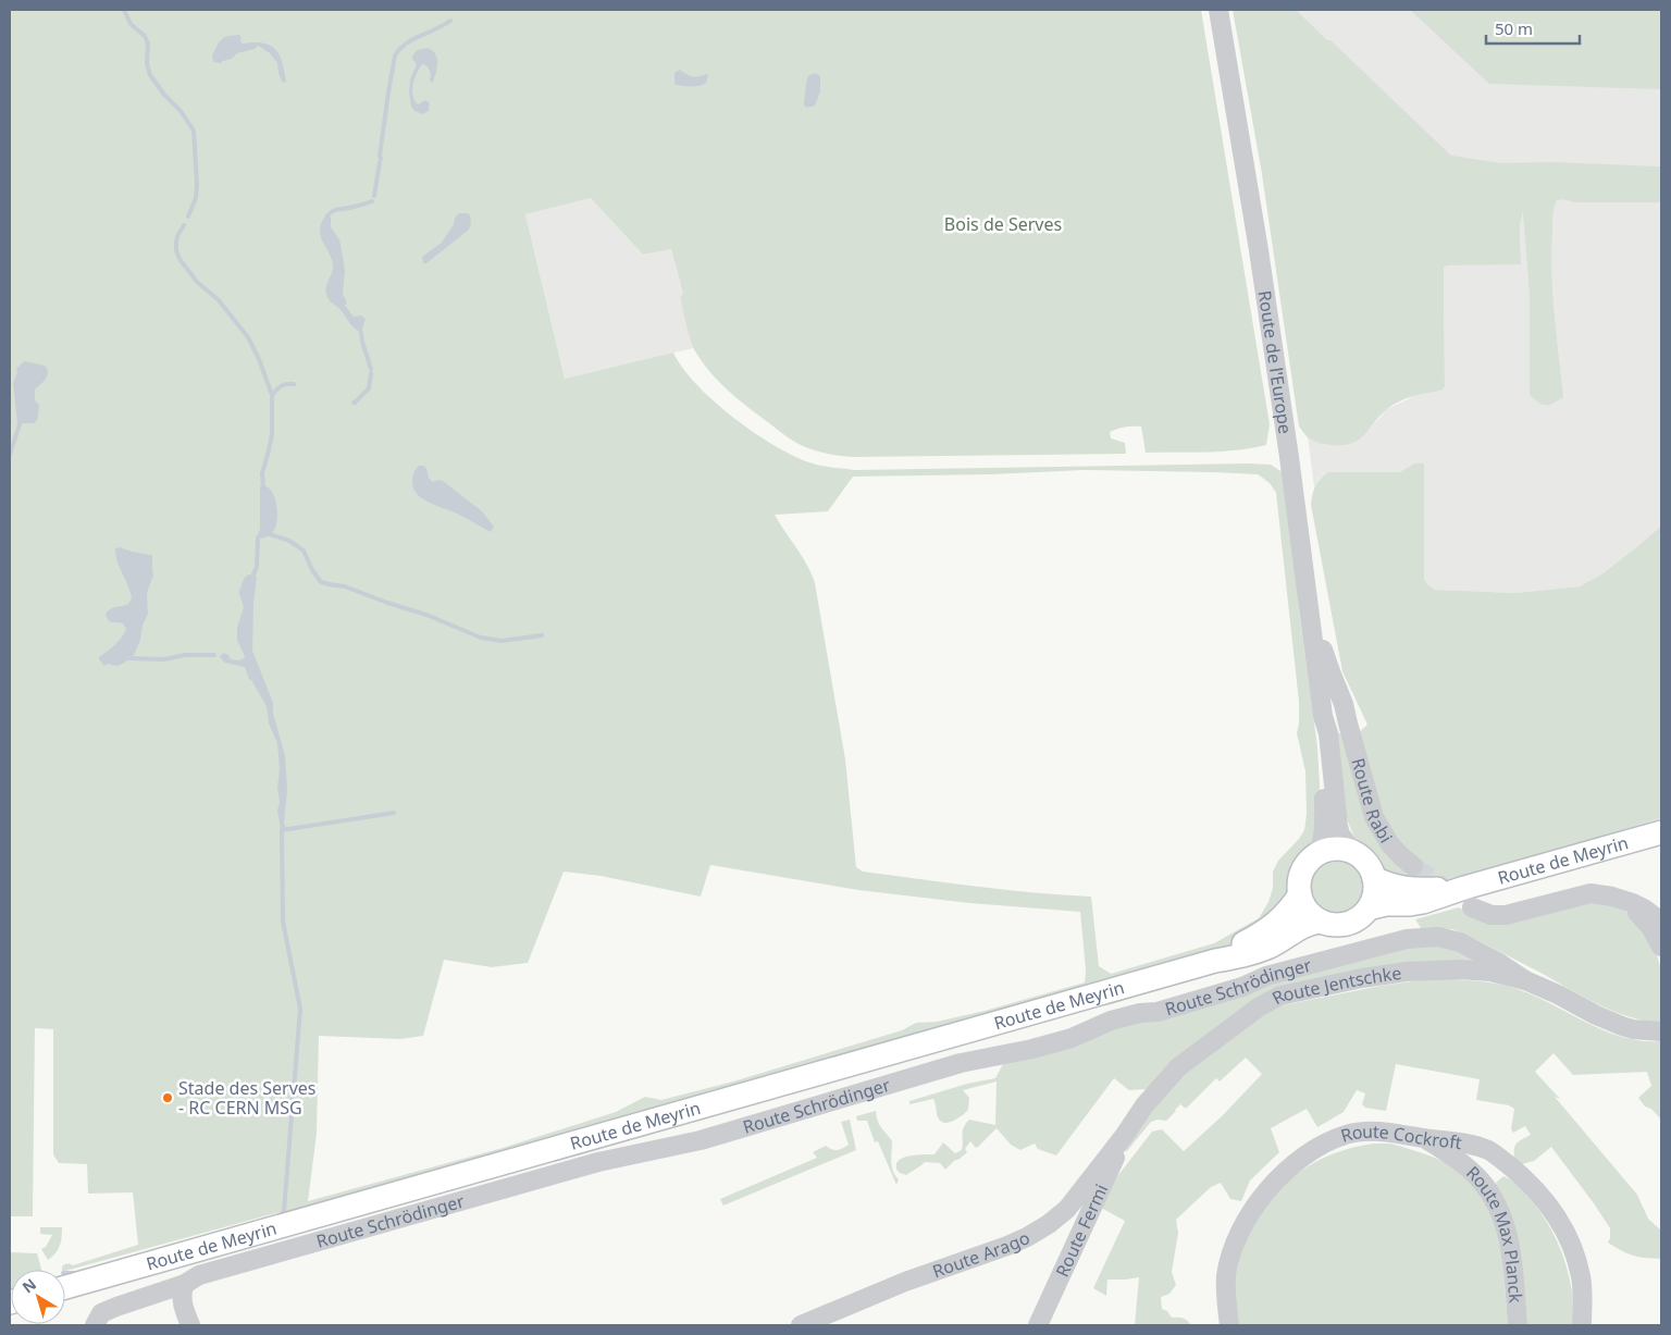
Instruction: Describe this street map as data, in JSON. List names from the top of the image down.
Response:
{
  "streets": {
    "main road": ["Route de Meyrin"],
    "street": [
      "Route de l'Europe",
      "Route Rabi",
      "Route Schrödinger",
      "Route Jentschke",
      "Route Cockroft",
      "Route Fermi",
      "Route Max Planck",
      "Route Arago"
    ]
  },
  "crossings": [
    ["Route de l'Europe", "Route Rabi"],
    ["Route de l'Europe", "Route de Meyrin"],
    ["Route Schrödinger", "Route Jentschke"],
    ["Route Jentschke", "Route Fermi"],
    ["Route Jentschke", "Route Arago"],
    ["Route Cockroft", "Route Max Planck"],
    ["Route Fermi", "Route Arago"]
  ],
  "parks": ["Bois de Serves"],
  "places": ["Stade des Serves - RC CERN MSG"],
  "scale_bar": "50 m",
  "north": "top left"
}
